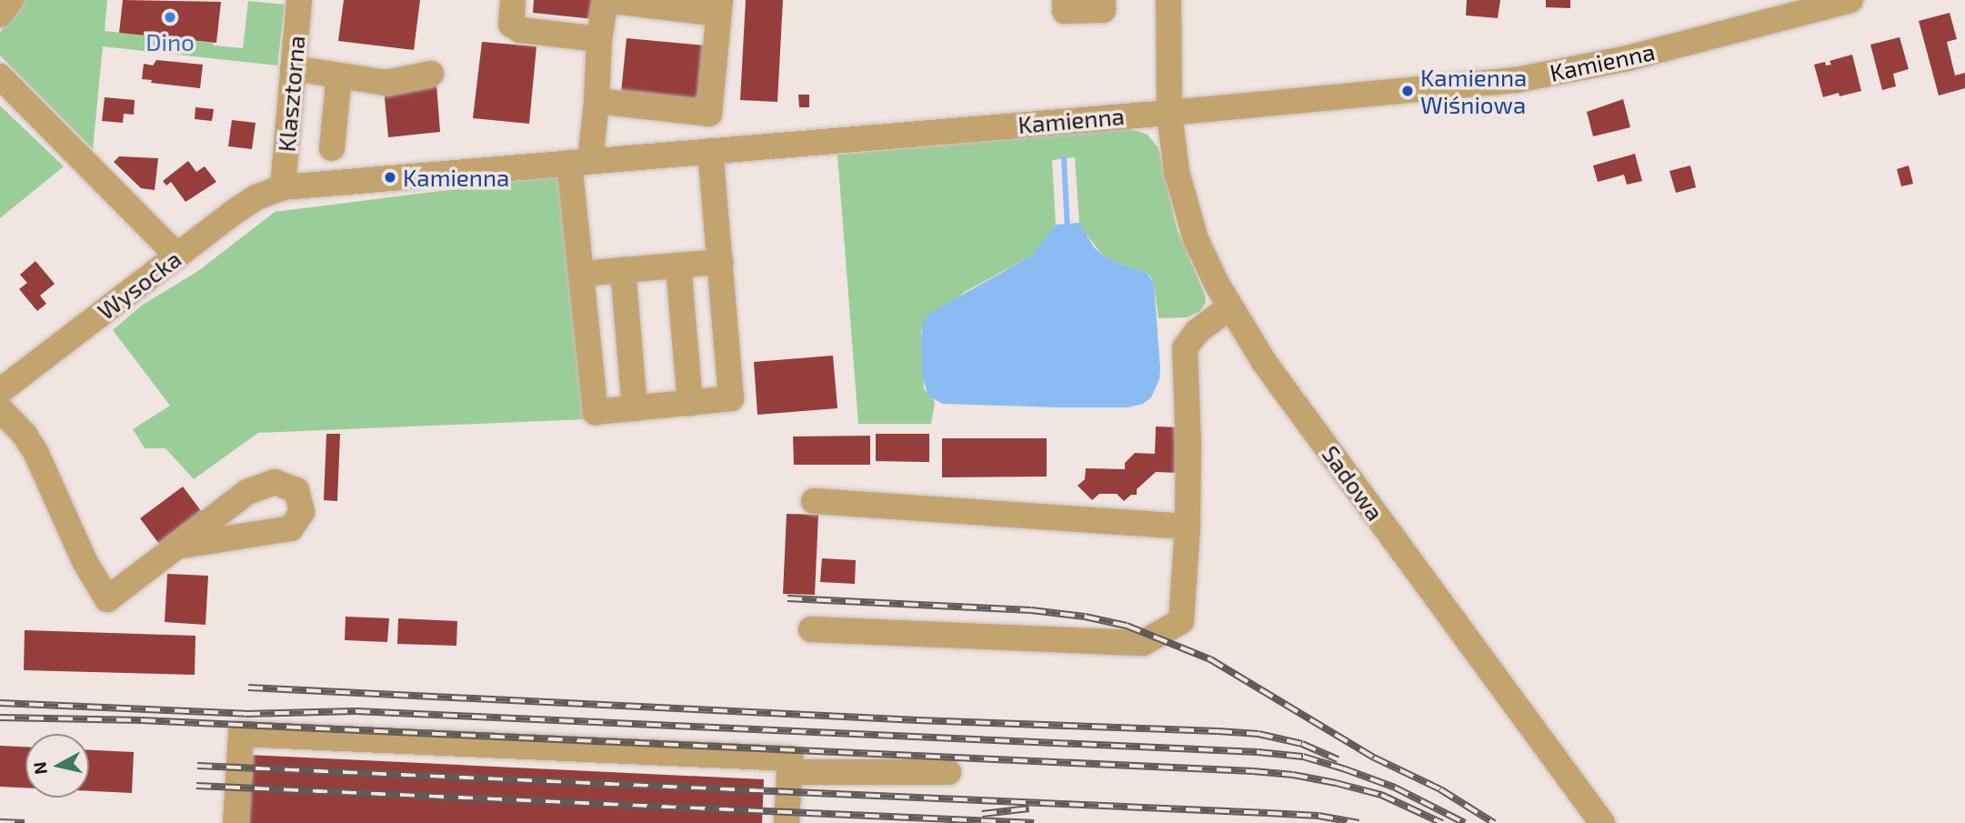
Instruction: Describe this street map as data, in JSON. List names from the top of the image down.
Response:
{
  "streets": {
    "street": [
      "Kamienna",
      "Klasztorna",
      "Wysocka",
      "Sadowa"
    ]
  },
  "crossings": [
    ["Kamienna", "Klasztorna"],
    ["Kamienna", "Wysocka"],
    ["Kamienna", "Sadowa"],
    ["Klasztorna", "Wysocka"]
  ],
  "places": ["Dino", "Kamienna Wiśniowa", "Kamienna"],
  "north": "left"
}
